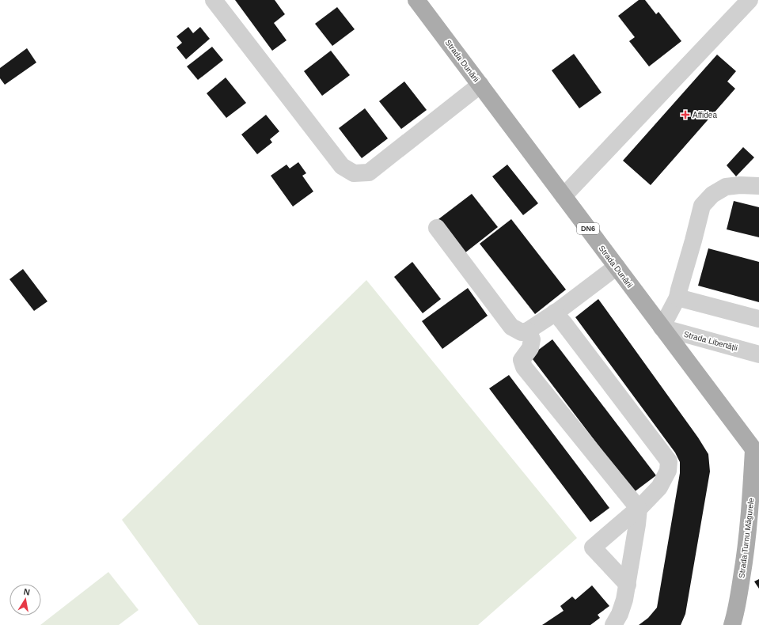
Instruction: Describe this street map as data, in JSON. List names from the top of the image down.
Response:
{
  "streets": {
    "main road": ["Strada Dunării", "DN6", "Strada Turnu Măgurele"],
    "street": ["Strada Libertății"]
  },
  "crossings": [
    ["Strada Dunării", "Strada Libertății"],
    ["Strada Dunării", "Strada Turnu Măgurele"]
  ],
  "places": {
    "health": ["Affidea"]
  },
  "north": "top"
}
